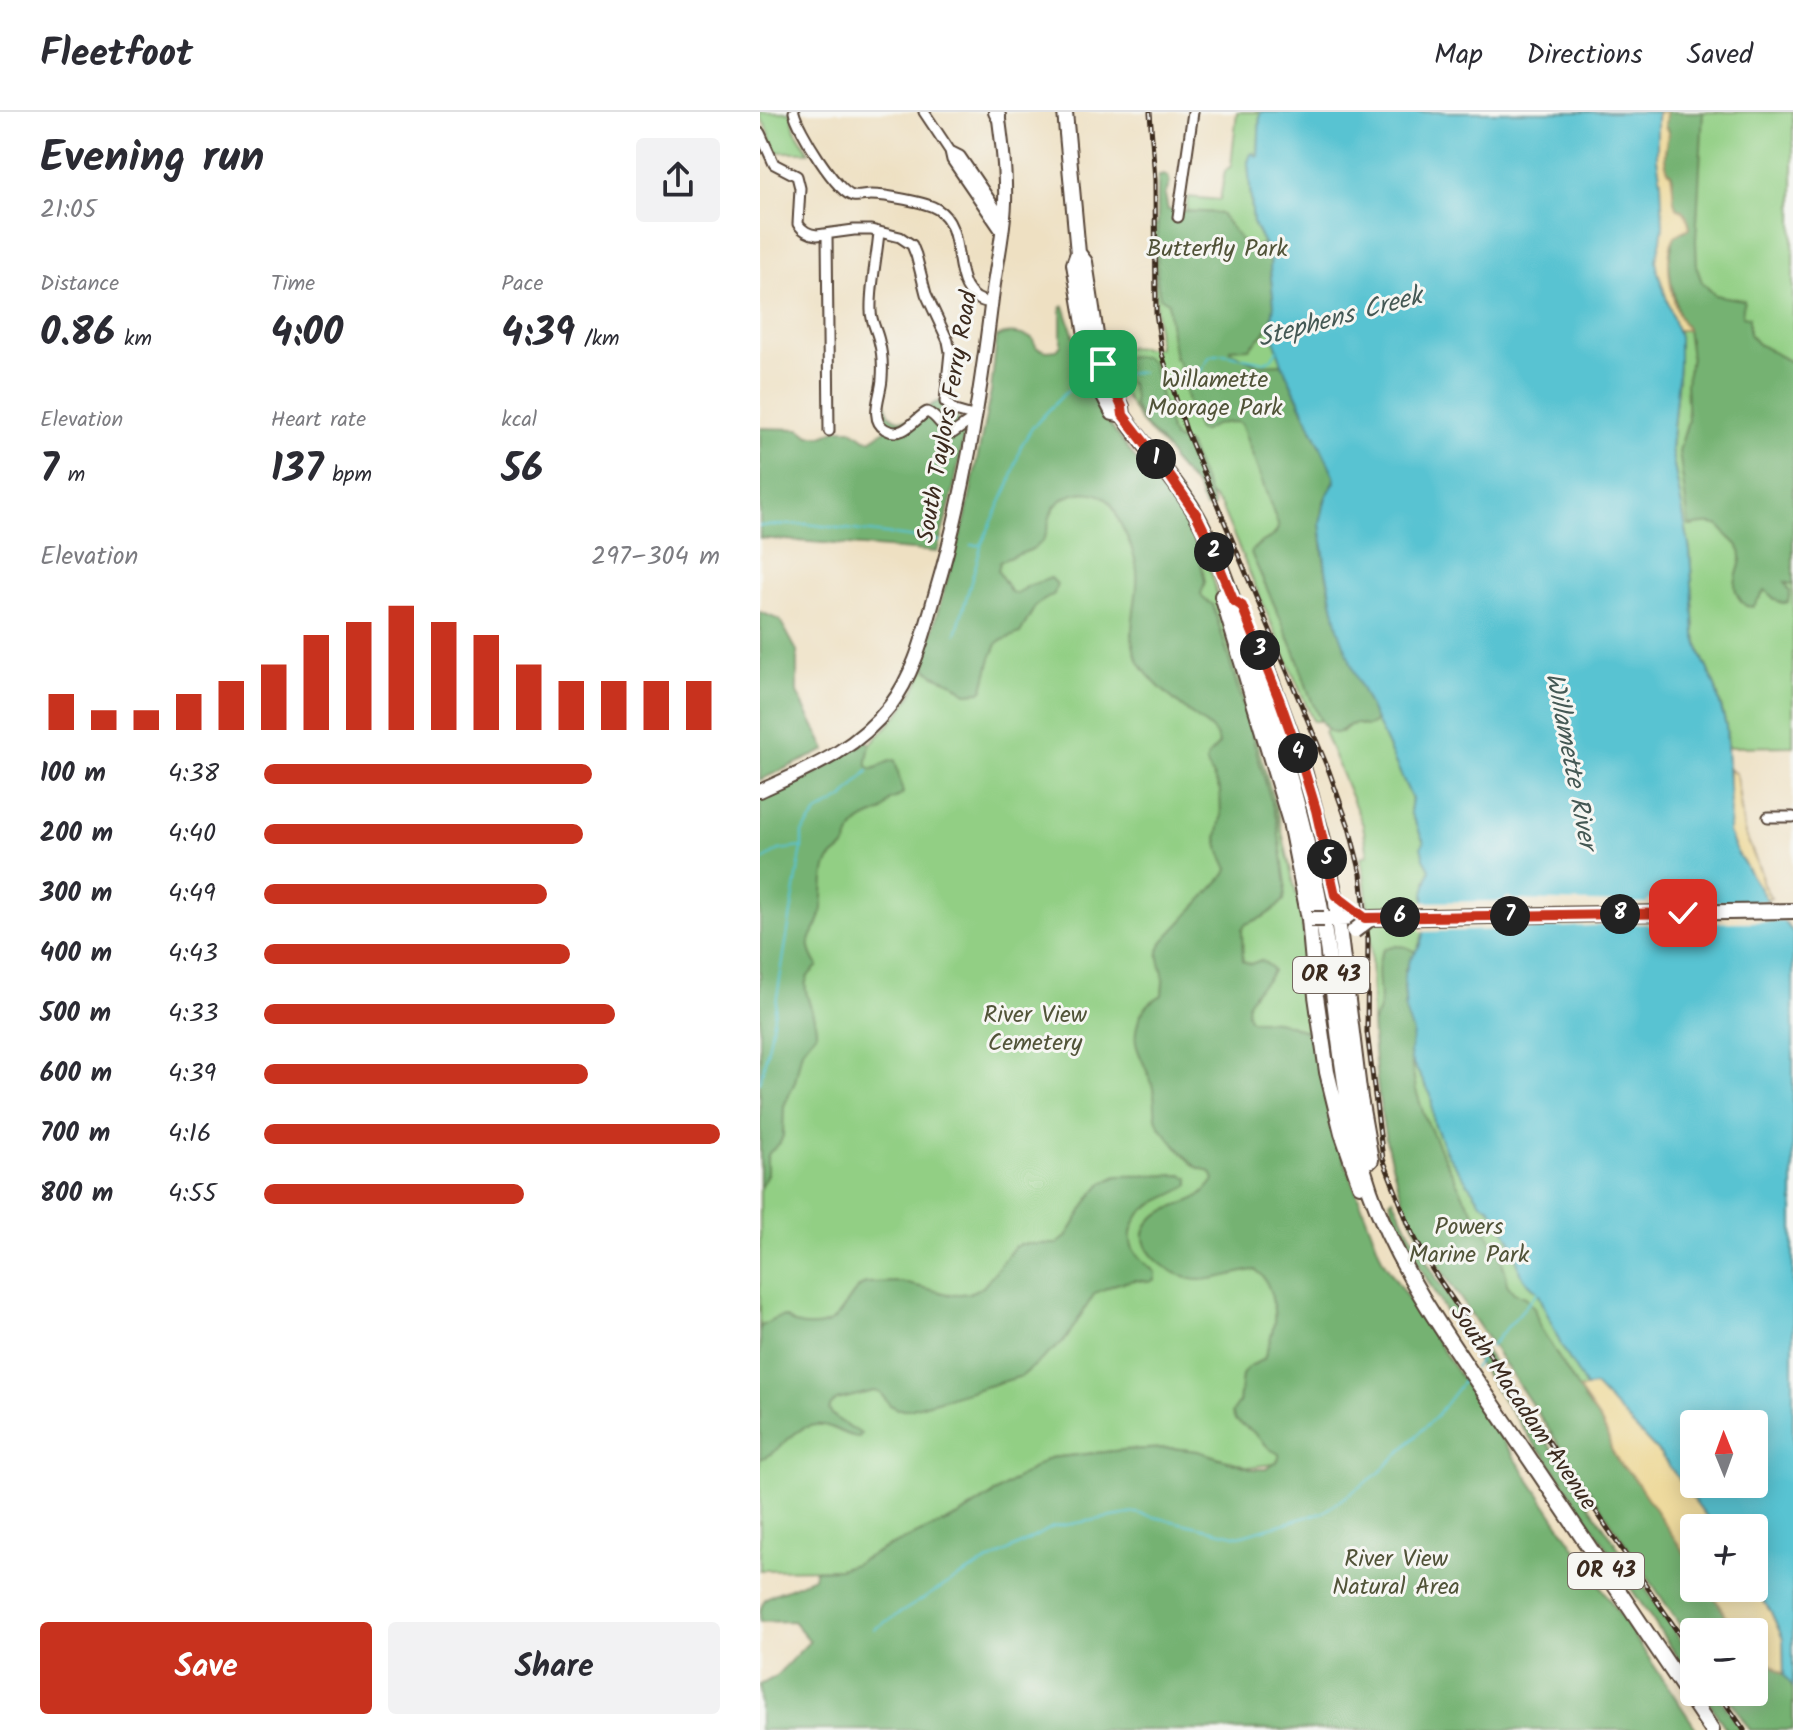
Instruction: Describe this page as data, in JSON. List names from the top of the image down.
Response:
{
  "streets": {
    "main road": ["South Taylors Ferry Road", "OR 43", "South Macadam Avenue"]
  },
  "water": ["Stephens Creek", "Willamette River"],
  "parks": [
    "Butterfly Park",
    "Willamette Moorage Park",
    "River View Cemetery",
    "Powers Marine Park",
    "River View Natural Area"
  ],
  "north": "top",
  "page": {
    "header": "Fleetfoot",
    "nav": ["Map", "Directions", "Saved"],
    "heading": ["Evening run", "21:05"],
    "stats": [
      ["Distance", "0.86 km"],
      ["Time", "4:00"],
      ["Pace", "4:39 /km"],
      ["Elevation", "7 m"],
      ["Heart rate", "137 bpm"],
      ["kcal", "56"]
    ],
    "pins": [
      "1",
      "2",
      "3",
      "4",
      "5",
      "8",
      "7",
      "6"
    ],
    "chart": ["Elevation", "297–304 m"],
    "list": [
      {
        "name": "100 m",
        "note": "4:38"
      },
      {
        "name": "200 m",
        "note": "4:40"
      },
      {
        "name": "300 m",
        "note": "4:49"
      },
      {
        "name": "400 m",
        "note": "4:43"
      },
      {
        "name": "500 m",
        "note": "4:33"
      },
      {
        "name": "600 m",
        "note": "4:39"
      },
      {
        "name": "700 m",
        "note": "4:16"
      },
      {
        "name": "800 m",
        "note": "4:55"
      }
    ],
    "map_buttons": ["+", "−"],
    "buttons": ["Save", "Share"]
  }
}
